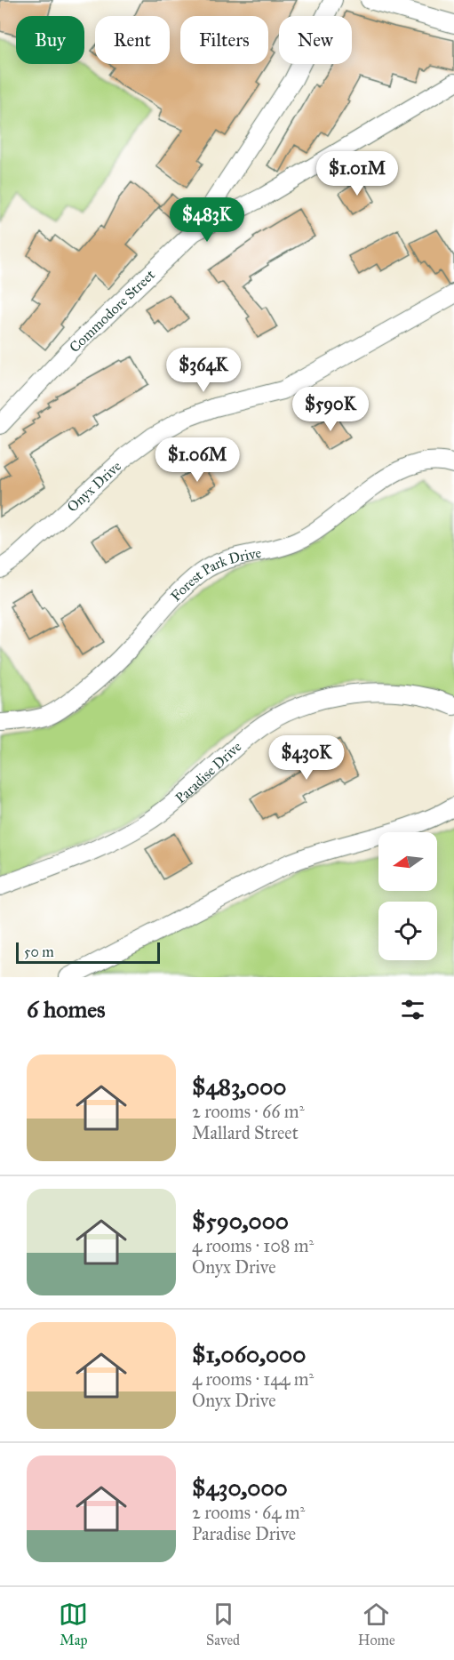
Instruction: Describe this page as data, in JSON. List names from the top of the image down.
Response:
{
  "streets": {
    "street": [
      "Commodore Street",
      "Onyx Drive",
      "Forest Park Drive",
      "Paradise Drive"
    ]
  },
  "scale_bar": "50 m",
  "north": "left",
  "page": {
    "chip": [
      "Buy",
      "Rent",
      "Filters",
      "New"
    ],
    "price": [
      "$1.01M",
      "$483K",
      "$364K",
      "$590K",
      "$1.06M",
      "$430K"
    ],
    "scale": "50 m",
    "heading": "6 homes",
    "list": [
      {
        "name": "$483,000",
        "note": "2 rooms · 66 m² · Mallard Street"
      },
      {
        "name": "$590,000",
        "note": "4 rooms · 108 m² · Onyx Drive"
      },
      {
        "name": "$1,060,000",
        "note": "4 rooms · 144 m² · Onyx Drive"
      },
      {
        "name": "$430,000",
        "note": "2 rooms · 64 m² · Paradise Drive"
      }
    ],
    "tabs": ["Map", "Saved", "Home"]
  }
}
